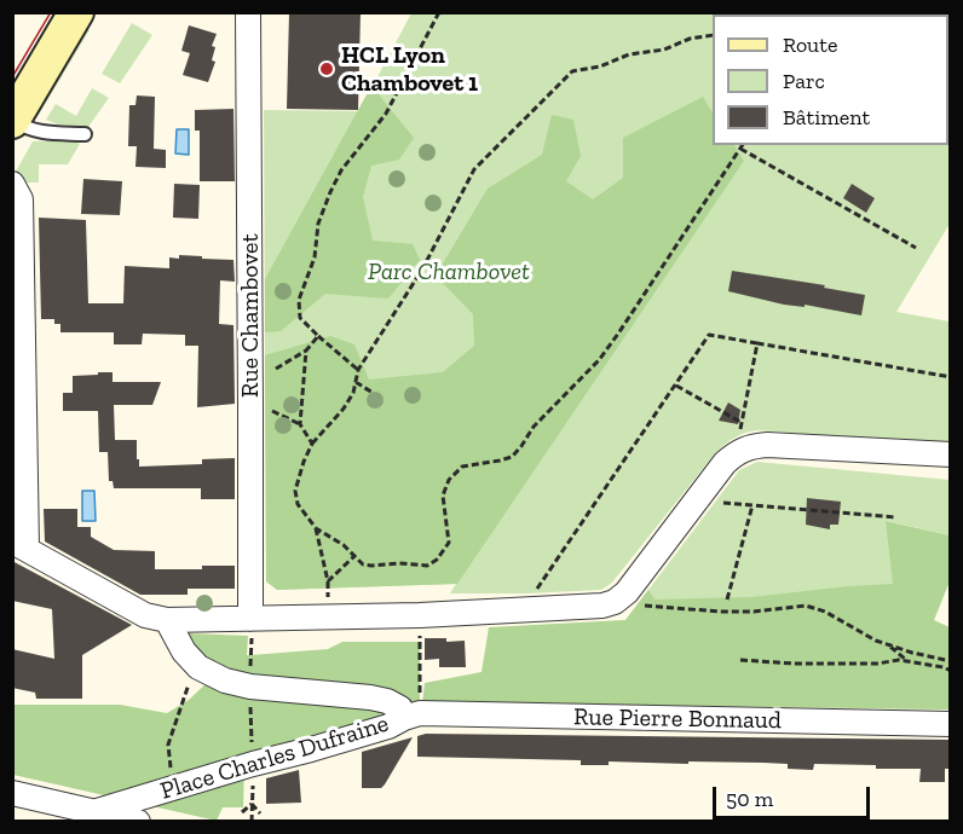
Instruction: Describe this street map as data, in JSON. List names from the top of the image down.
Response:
{
  "streets": {
    "street": ["Rue Chambovet", "Rue Pierre Bonnaud", "Place Charles Dufraine"]
  },
  "crossings": [
    ["Rue Pierre Bonnaud", "Place Charles Dufraine"]
  ],
  "parks": ["Parc Chambovet"],
  "places": ["HCL Lyon Chambovet 1"],
  "legend": ["Route", "Parc", "Bâtiment"],
  "scale_bar": "50 m"
}
